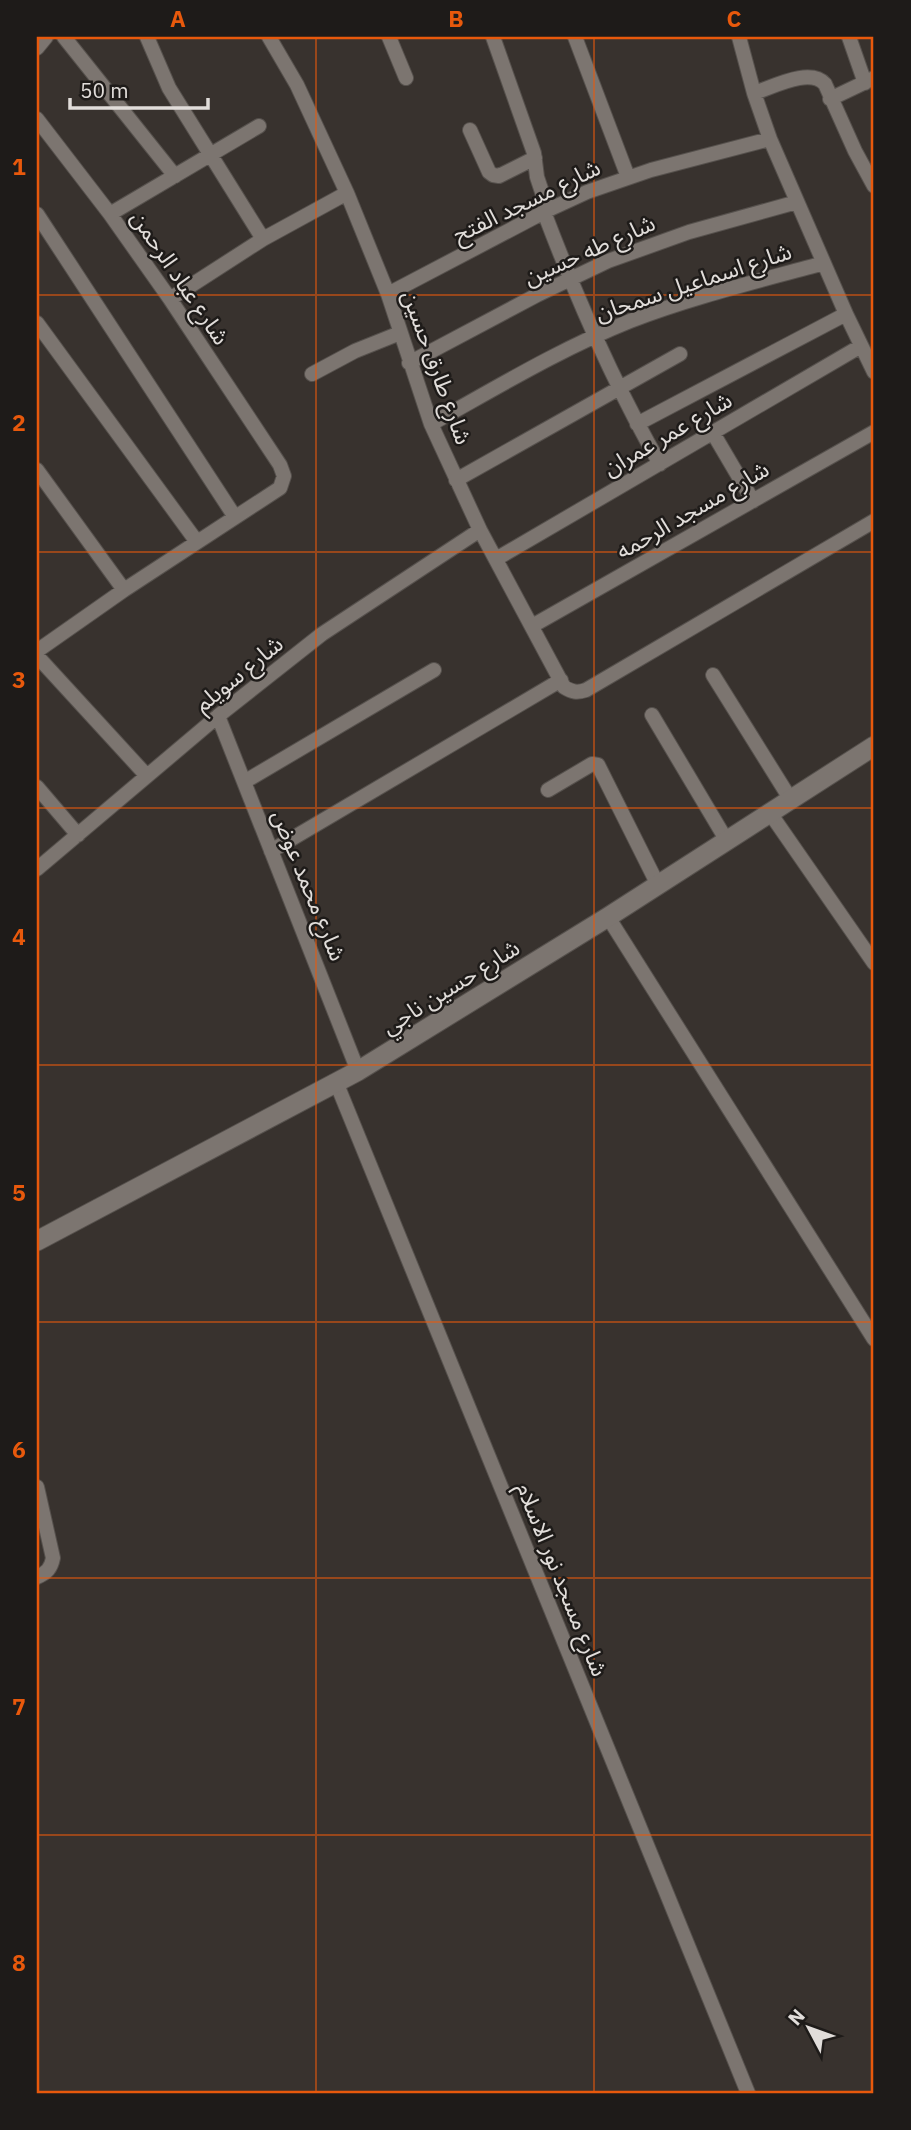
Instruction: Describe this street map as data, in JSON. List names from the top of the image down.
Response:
{
  "streets": {
    "street": [
      "شارع مسجد الفتح",
      "شارع طه حسين",
      "شارع عباد الرحمن",
      "شارع اسماعيل سمحان",
      "شارع طارق حسين",
      "شارع عمر عمران",
      "شارع مسجد الرحمه",
      "شارع سويلم",
      "شارع محمد عوض",
      "شارع حسين ناجي",
      "شارع مسجد نور الاسلام"
    ]
  },
  "crossings": [
    ["شارع مسجد الفتح", "شارع طارق حسين"],
    ["شارع طه حسين", "شارع طارق حسين"],
    ["شارع اسماعيل سمحان", "شارع طارق حسين"],
    ["شارع طارق حسين", "شارع عمر عمران"],
    ["شارع طارق حسين", "شارع مسجد الرحمه"],
    ["شارع طارق حسين", "شارع سويلم"],
    ["شارع سويلم", "شارع محمد عوض"],
    ["شارع محمد عوض", "شارع حسين ناجي"],
    ["شارع حسين ناجي", "شارع مسجد نور الاسلام"]
  ],
  "scale_bar": "50 m",
  "north": "top left",
  "grid": {
    "columns": ["A", "B", "C"],
    "rows": [
      "1",
      "2",
      "3",
      "4",
      "5",
      "6",
      "7",
      "8"
    ]
  }
}
